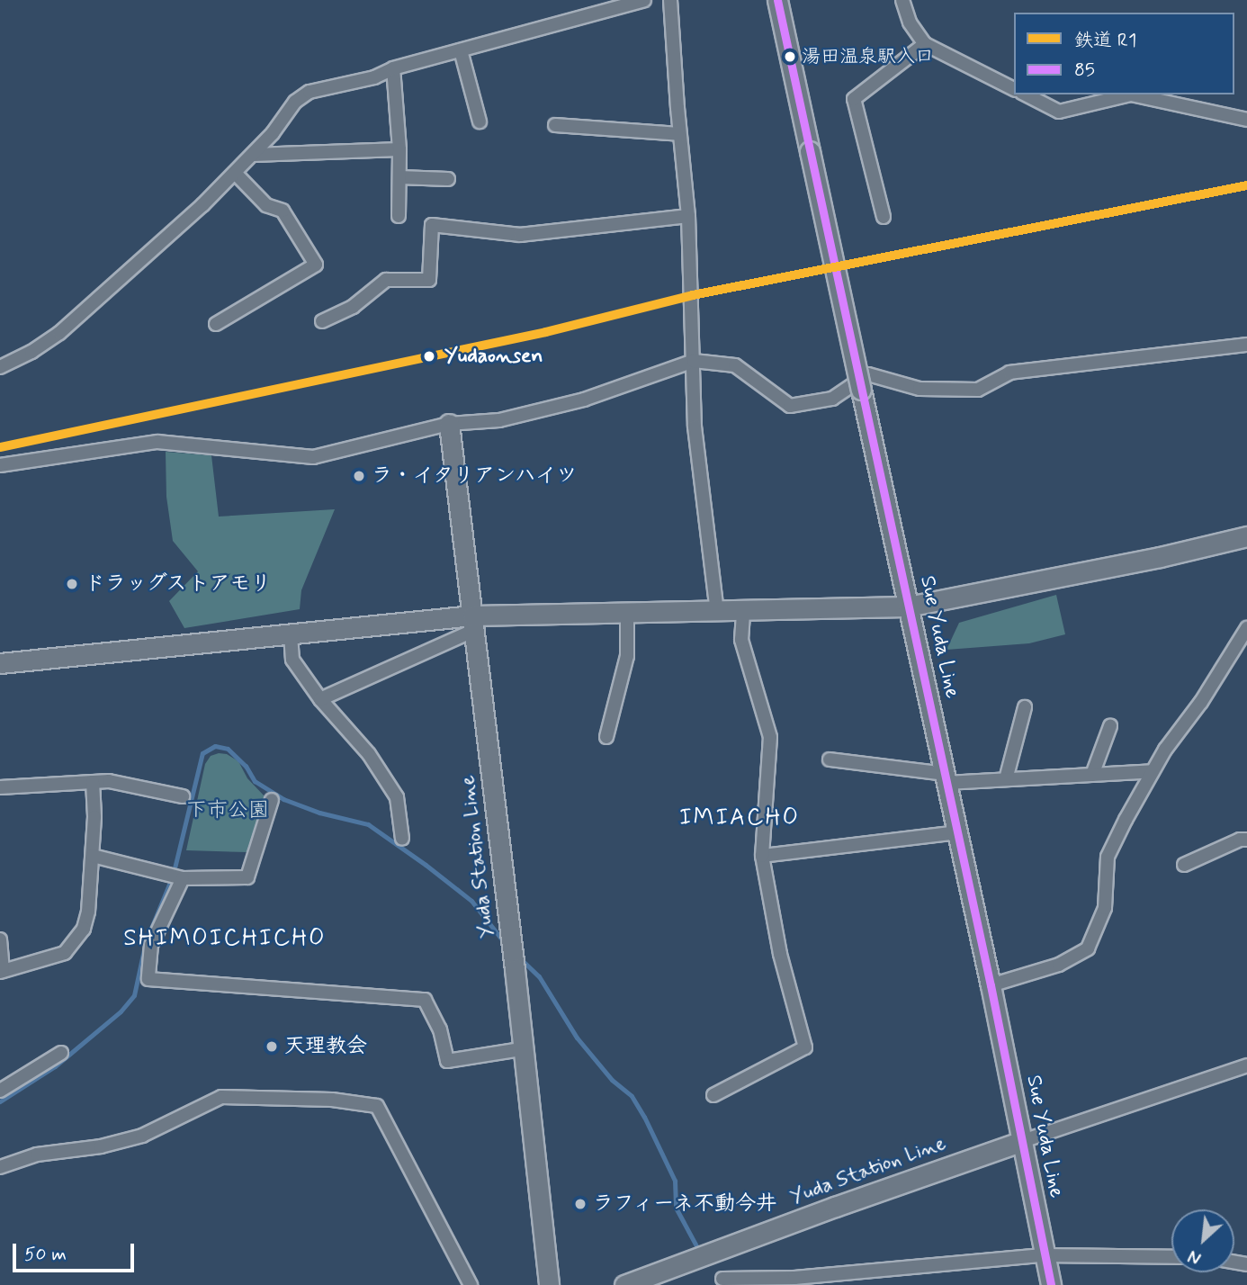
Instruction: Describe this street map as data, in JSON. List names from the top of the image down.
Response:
{
  "streets": {
    "main road": ["Sue Yuda Line", "Yuda Station Line"]
  },
  "crossings": [
    ["Sue Yuda Line", "Yuda Station Line"]
  ],
  "districts": ["IMIACHO", "SHIMOICHICHO"],
  "parks": ["下市公園"],
  "places": [
    "湯田温泉駅入口",
    "Yudaonsen",
    "ラ・イタリアンハイツ",
    "ドラッグストアモリ",
    "天理教会",
    "ラフィーネ不動今井"
  ],
  "lines": ["transit line 85", "rail line R1"],
  "legend": ["鉄道 R1", "85"],
  "scale_bar": "50 m",
  "north": "bottom left"
}
